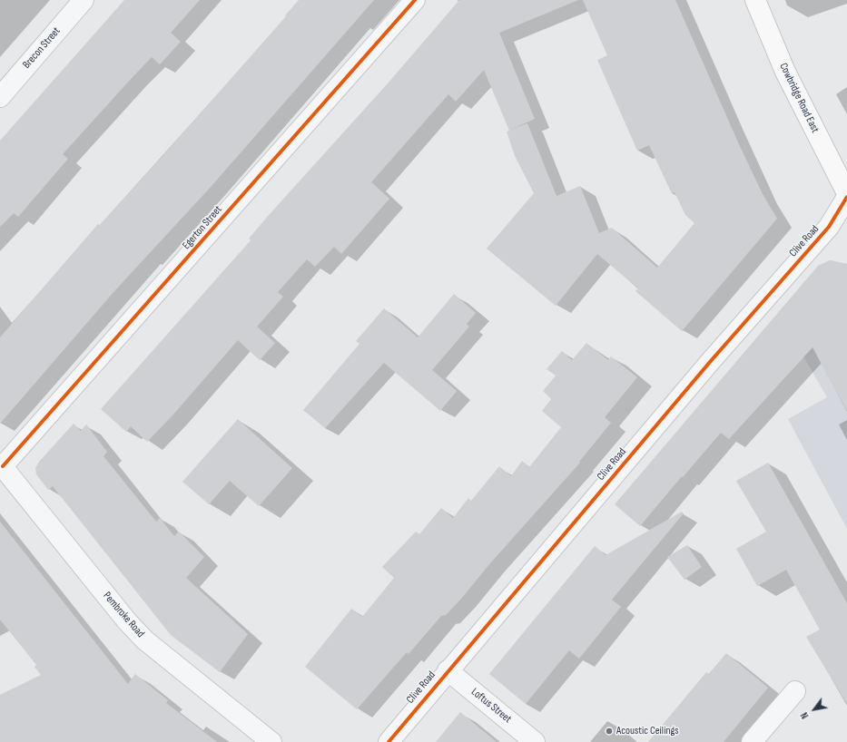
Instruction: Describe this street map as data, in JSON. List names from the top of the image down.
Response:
{
  "streets": {
    "street": [
      "Brecon Street",
      "Cowbridge Road East",
      "Egerton Street",
      "Clive Road",
      "Pembroke Road",
      "Loftus Street"
    ]
  },
  "crossings": [
    ["Egerton Street", "Pembroke Road"],
    ["Clive Road", "Loftus Street"]
  ],
  "places": ["Acoustic Ceilings"],
  "north": "bottom left"
}
